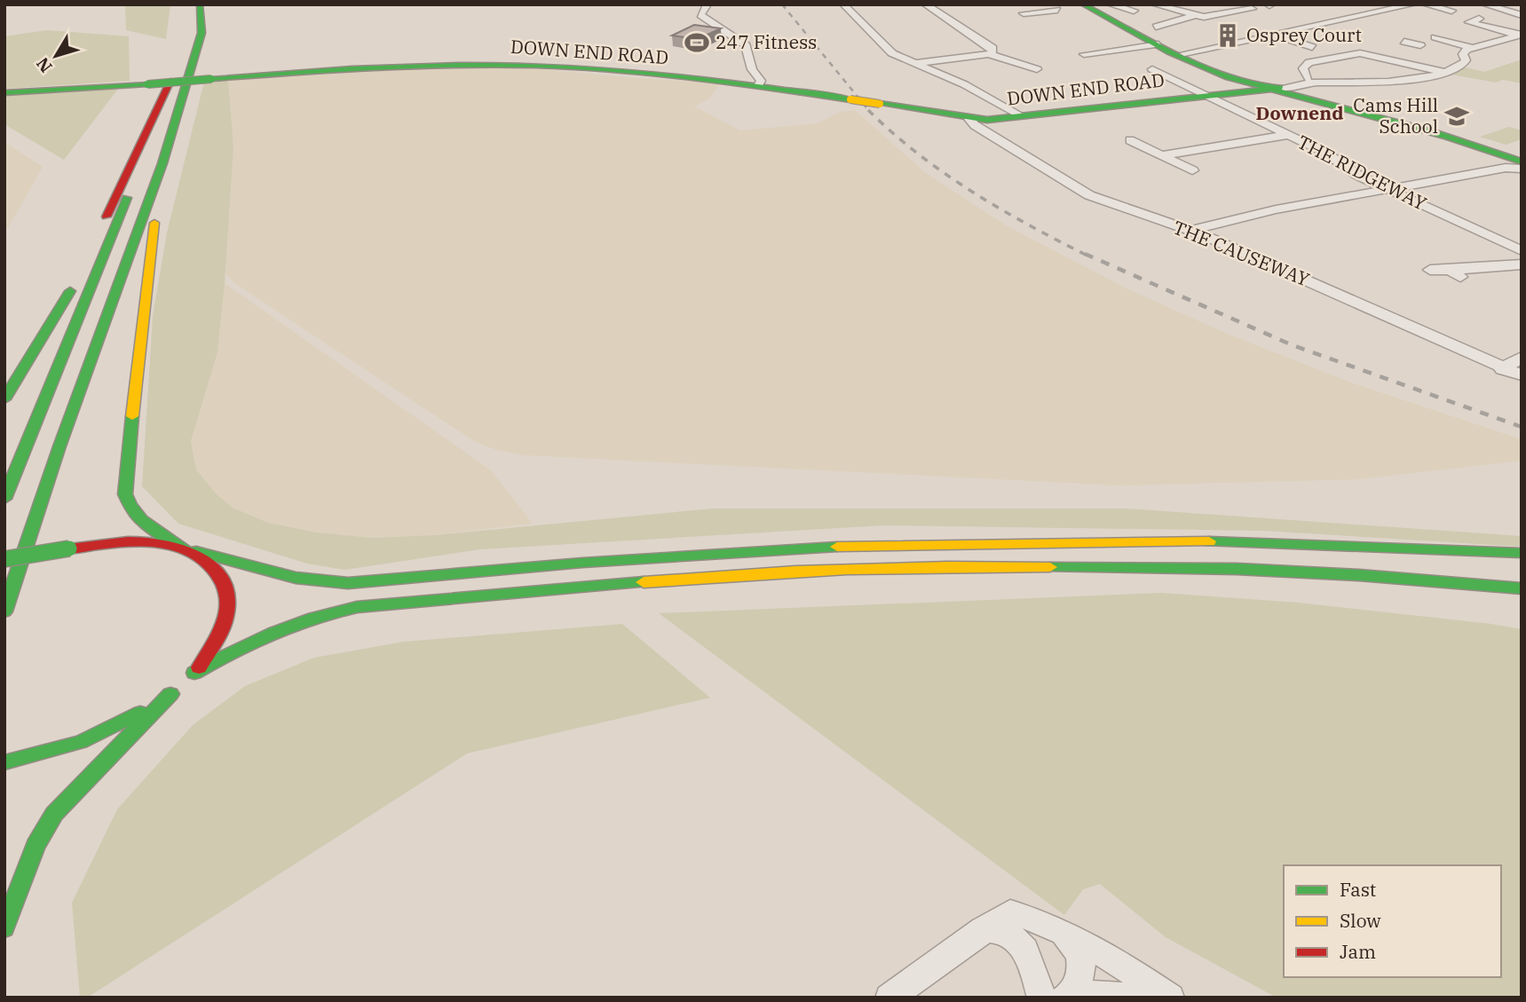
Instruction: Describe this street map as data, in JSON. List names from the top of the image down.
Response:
{
  "streets": {
    "main road": ["DOWN END ROAD"],
    "street": ["THE RIDGEWAY", "THE CAUSEWAY"]
  },
  "crossings": [
    ["DOWN END ROAD", "THE RIDGEWAY"],
    ["DOWN END ROAD", "THE CAUSEWAY"]
  ],
  "districts": ["Downend"],
  "places": {
    "building": ["Osprey Court"],
    "sports": ["247 Fitness"],
    "school or university": ["Cams Hill School"]
  },
  "legend": ["Fast", "Slow", "Jam"],
  "north": "bottom left"
}
